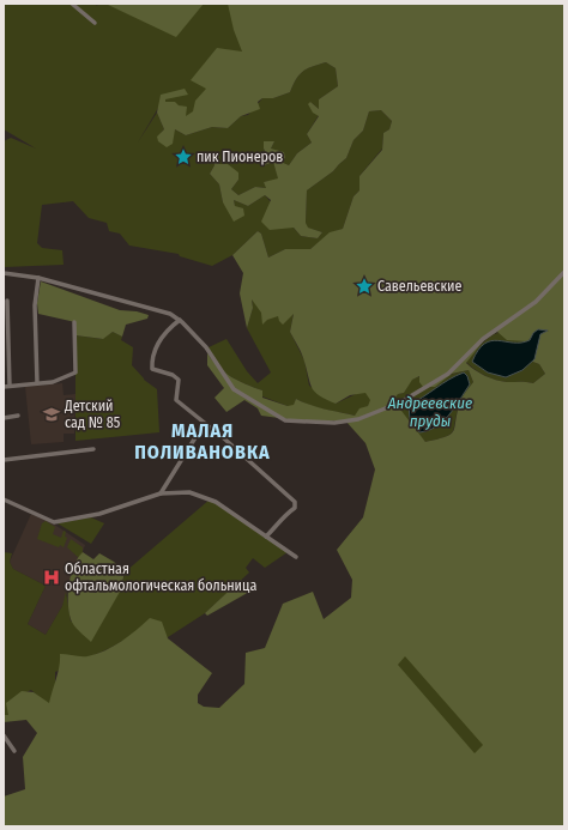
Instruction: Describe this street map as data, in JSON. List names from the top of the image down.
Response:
{
  "districts": ["МАЛАЯ ПОЛИВАНОВКА"],
  "water": ["Андреевские пруды"],
  "places": {
    "place": ["пик Пионеров", "Савельевские"],
    "school or university": ["Детский сад № 85"],
    "hospital": ["Областная офтальмологическая больница"]
  }
}
